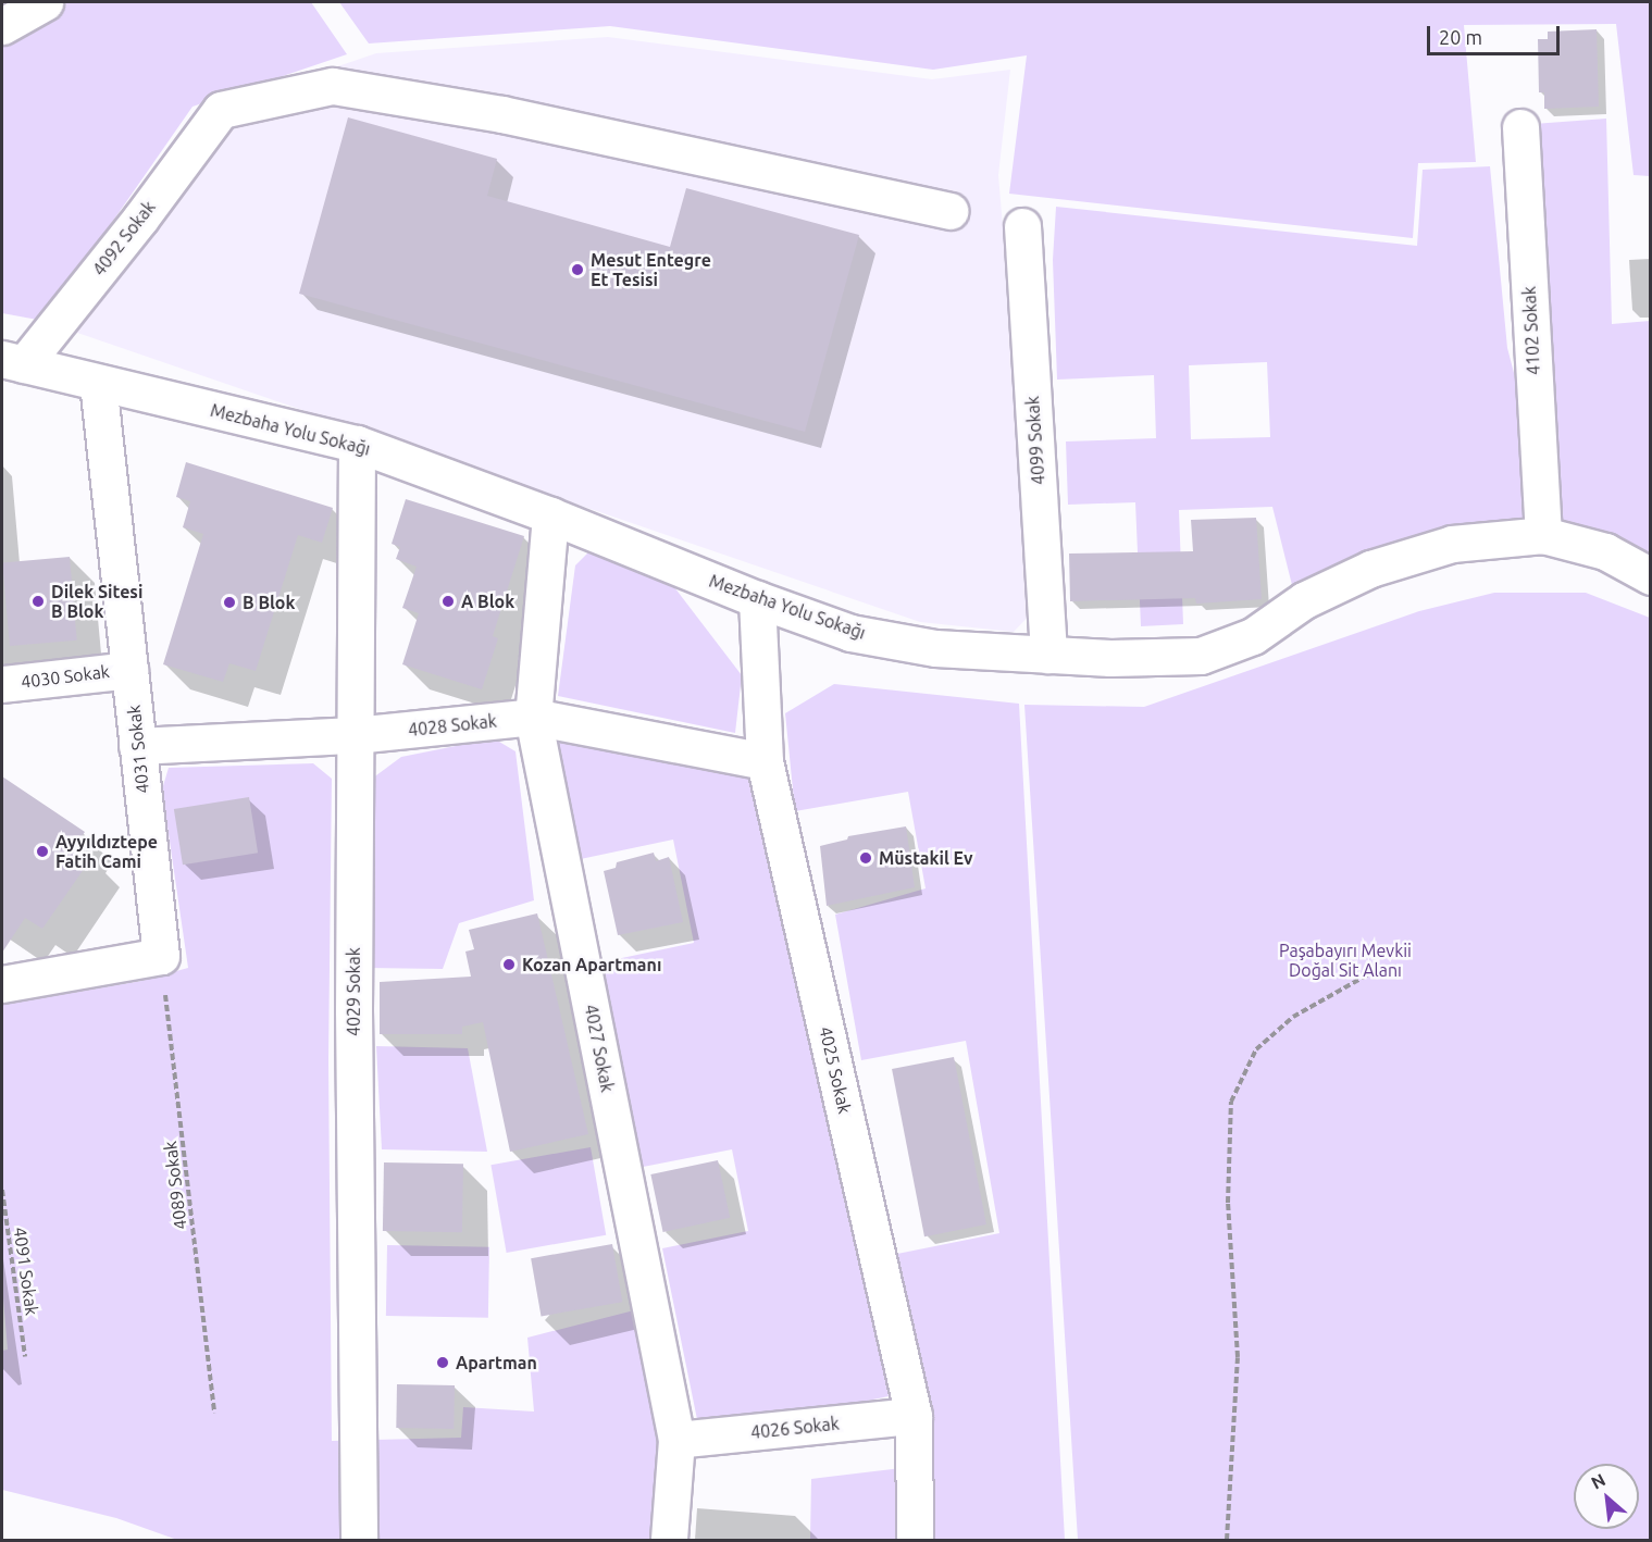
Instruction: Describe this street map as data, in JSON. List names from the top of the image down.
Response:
{
  "streets": {
    "street": [
      "4092 Sokak",
      "4102 Sokak",
      "Mezbaha Yolu Sokağı",
      "4099 Sokak",
      "4030 Sokak",
      "4028 Sokak",
      "4031 Sokak",
      "4029 Sokak",
      "4027 Sokak",
      "4025 Sokak",
      "4026 Sokak"
    ],
    "path": ["4089 Sokak", "4091 Sokak"]
  },
  "crossings": [
    ["4092 Sokak", "Mezbaha Yolu Sokağı"],
    ["4102 Sokak", "Mezbaha Yolu Sokağı"],
    ["Mezbaha Yolu Sokağı", "4099 Sokak"],
    ["Mezbaha Yolu Sokağı", "4031 Sokak"],
    ["Mezbaha Yolu Sokağı", "4029 Sokak"],
    ["Mezbaha Yolu Sokağı", "4027 Sokak"],
    ["Mezbaha Yolu Sokağı", "4025 Sokak"],
    ["4030 Sokak", "4031 Sokak"],
    ["4028 Sokak", "4031 Sokak"],
    ["4028 Sokak", "4029 Sokak"],
    ["4028 Sokak", "4027 Sokak"],
    ["4028 Sokak", "4025 Sokak"],
    ["4031 Sokak", "4089 Sokak"],
    ["4027 Sokak", "4026 Sokak"],
    ["4025 Sokak", "4026 Sokak"]
  ],
  "parks": ["Paşabayırı Mevkii Doğal Sit Alanı"],
  "places": [
    "Mesut Entegre Et Tesisi",
    "Dilek Sitesi B Blok",
    "A Blok",
    "B Blok",
    "Ayyıldıztepe Fatih Cami",
    "Müstakil Ev",
    "Kozan Apartmanı",
    "Apartman"
  ],
  "scale_bar": "20 m",
  "north": "top left"
}
